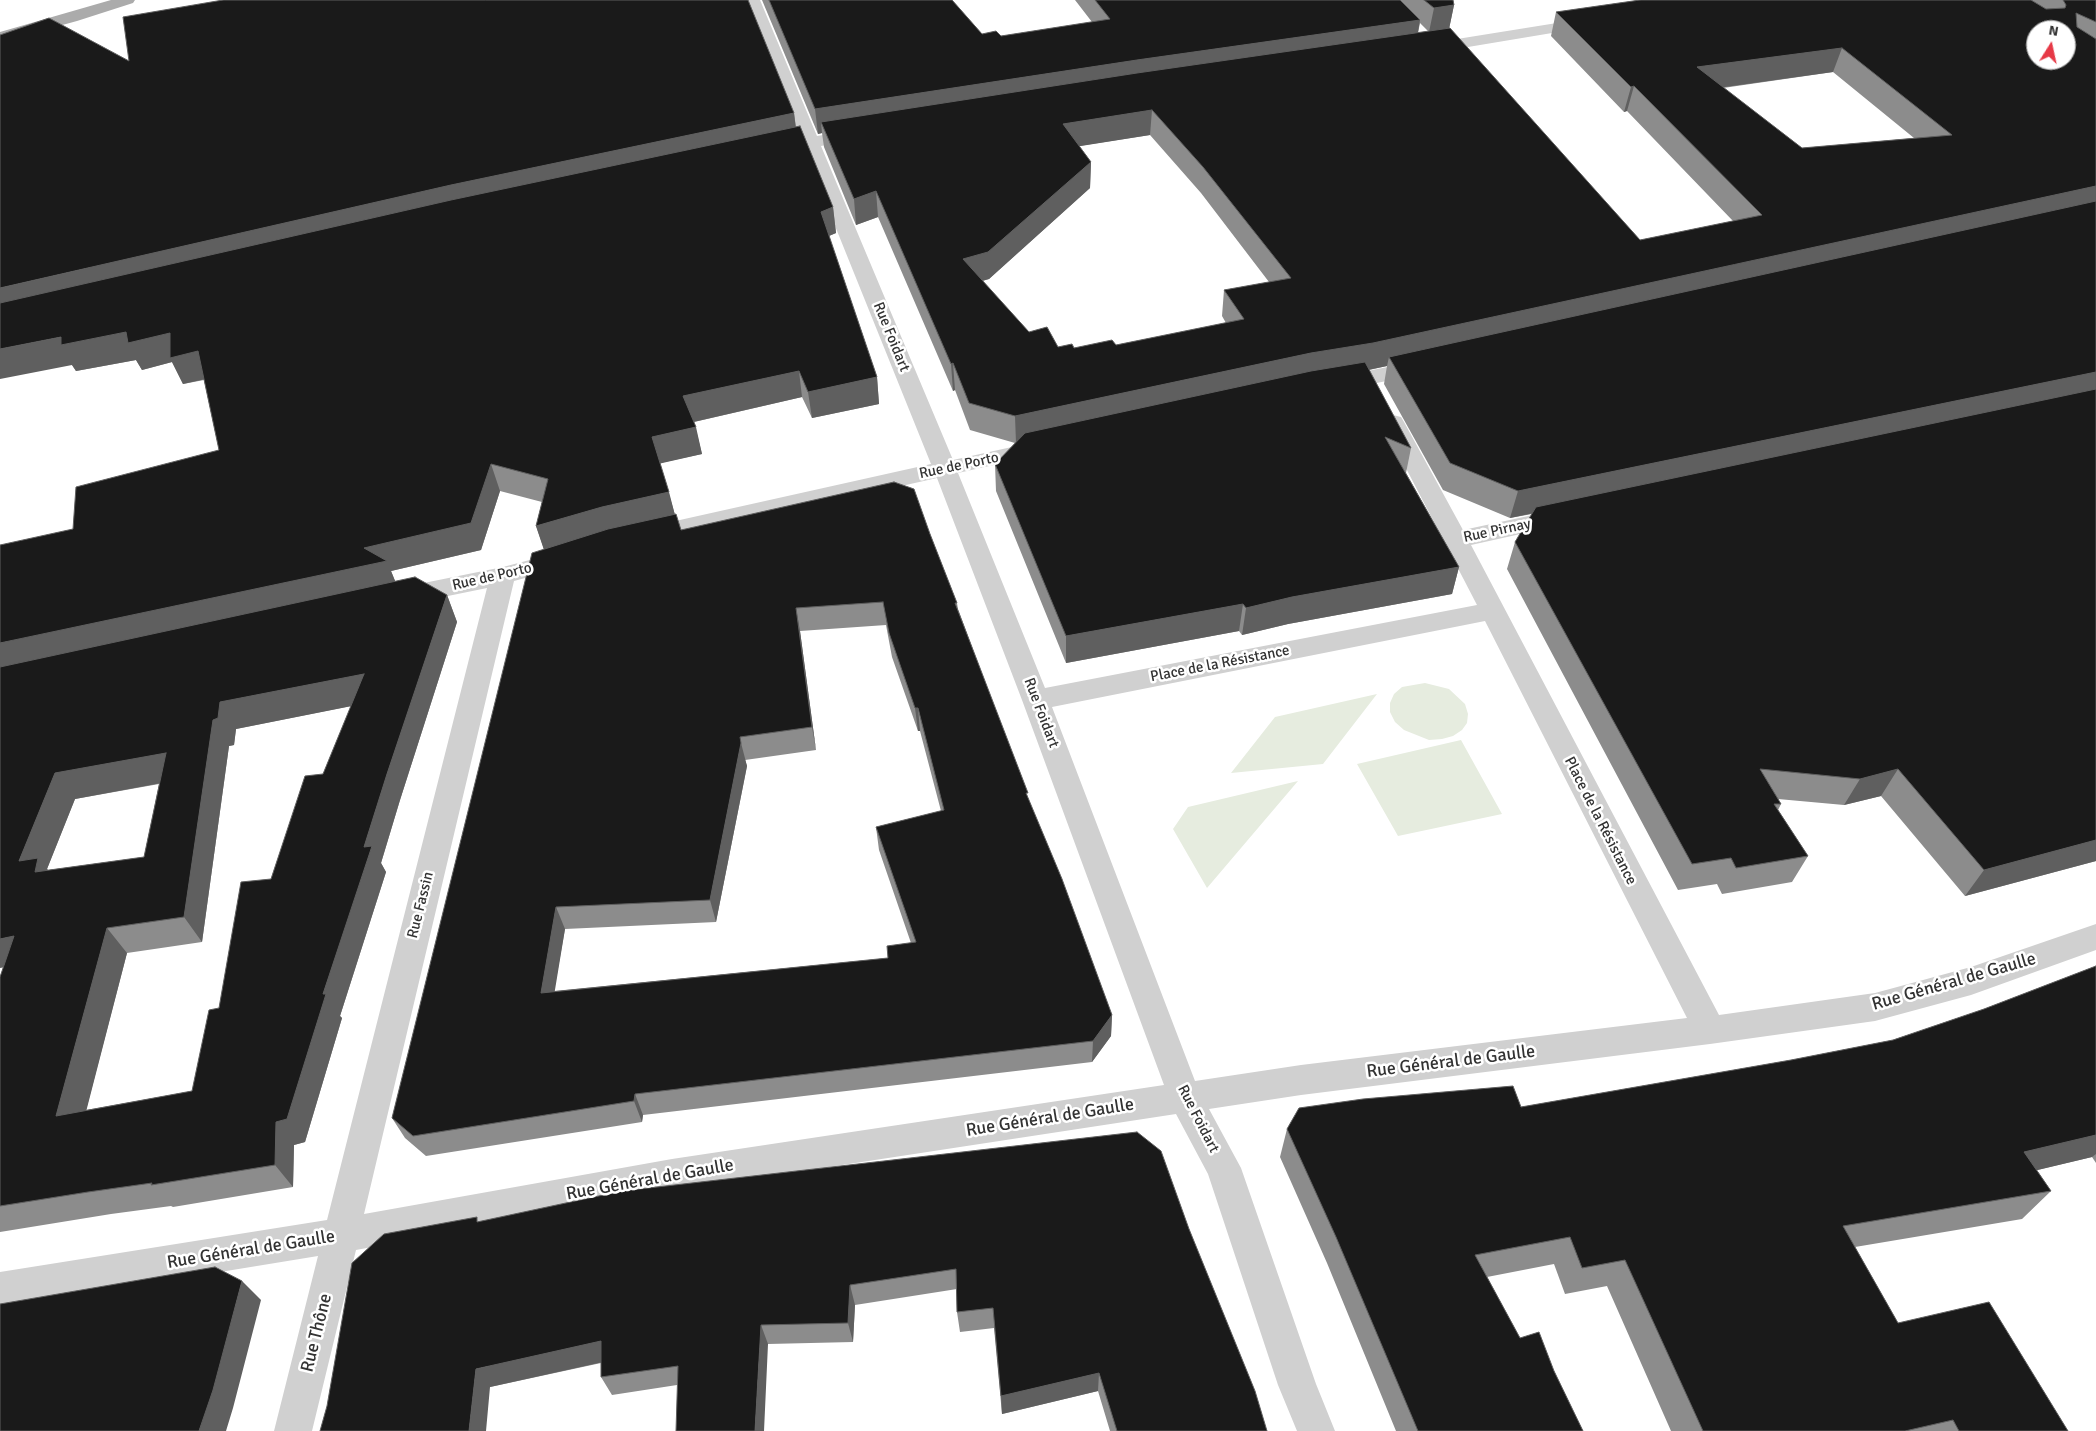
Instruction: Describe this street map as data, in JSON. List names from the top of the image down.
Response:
{
  "streets": {
    "street": [
      "Rue Foidart",
      "Rue de Porto",
      "Rue Pirnay",
      "Place de la Résistance",
      "Rue Fassin",
      "Rue Général de Gaulle",
      "Rue Thône"
    ]
  },
  "crossings": [
    ["Rue Foidart", "Rue de Porto"],
    ["Rue Foidart", "Place de la Résistance"],
    ["Rue Foidart", "Rue Général de Gaulle"],
    ["Rue de Porto", "Rue Fassin"],
    ["Rue Pirnay", "Place de la Résistance"],
    ["Place de la Résistance", "Rue Général de Gaulle"],
    ["Rue Fassin", "Rue Général de Gaulle"],
    ["Rue Fassin", "Rue Thône"],
    ["Rue Général de Gaulle", "Rue Thône"]
  ],
  "north": "top"
}
